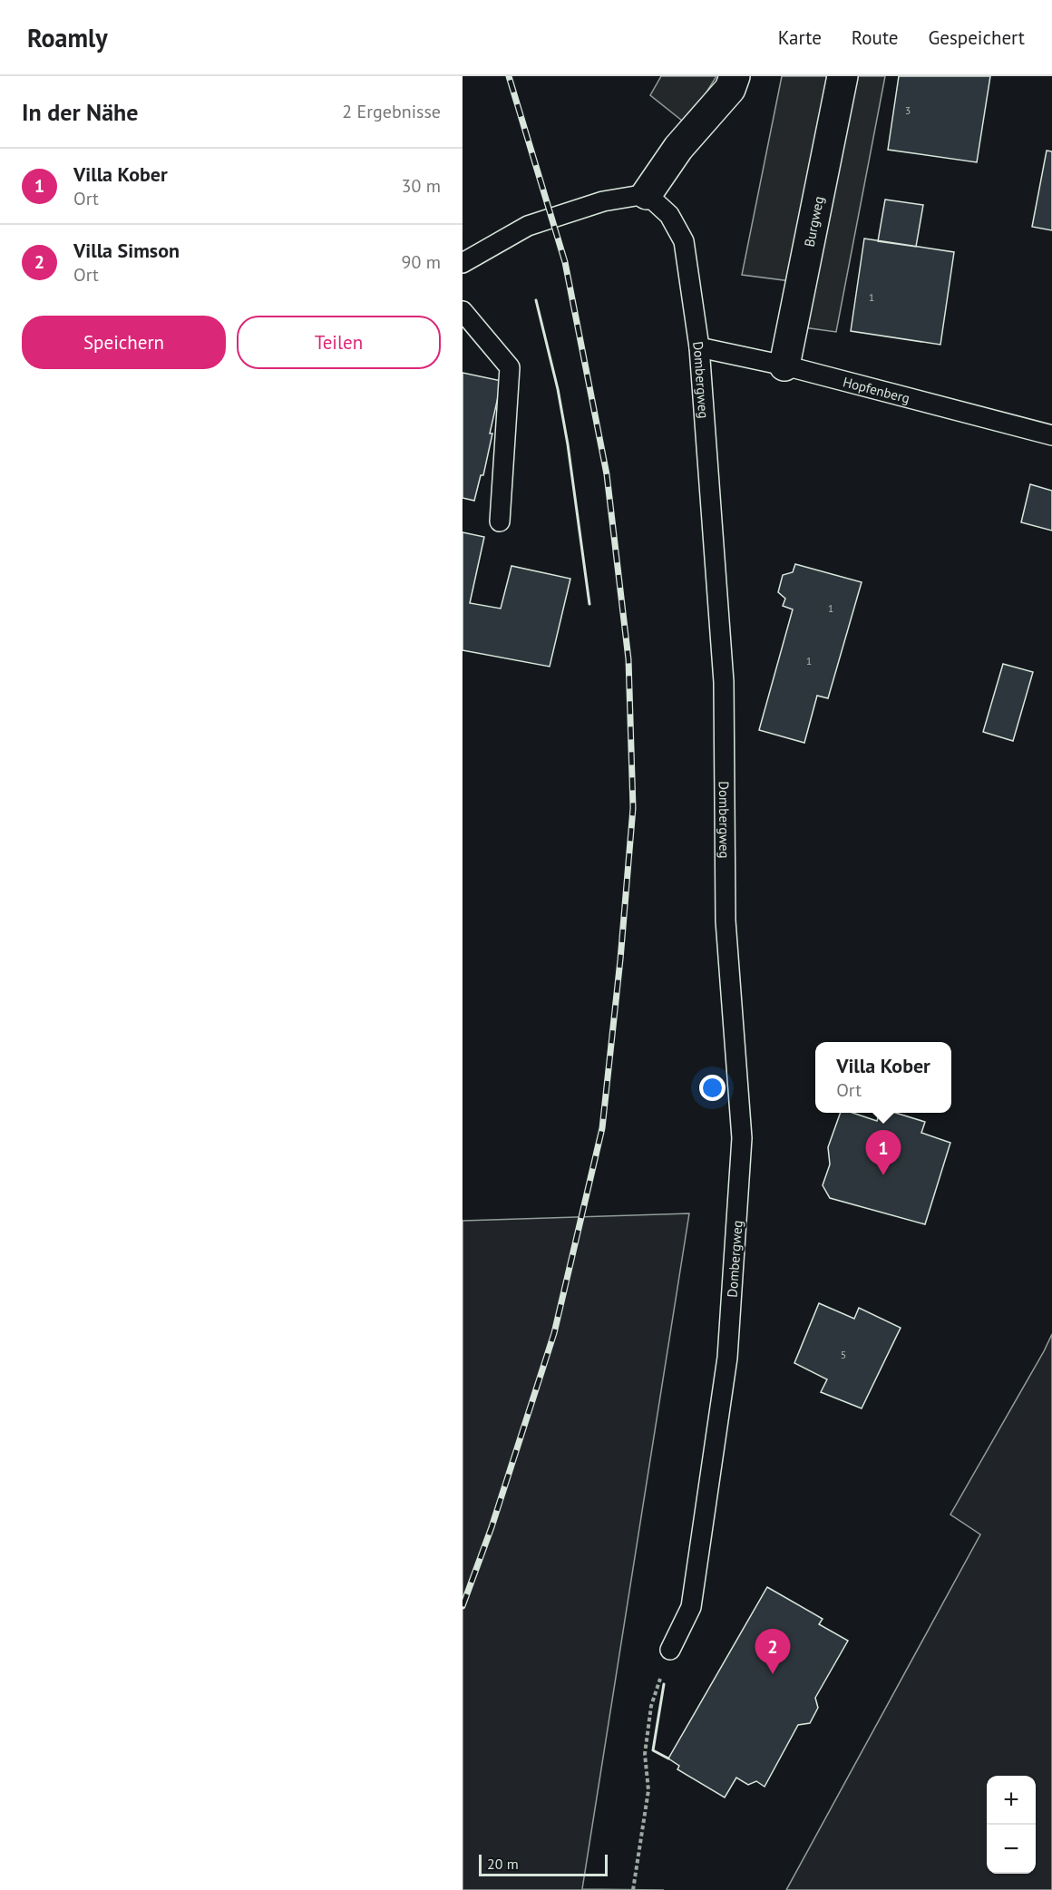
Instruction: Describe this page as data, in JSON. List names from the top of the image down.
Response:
{
  "streets": {
    "street": ["Burgweg"],
    "lane": ["Dombergweg", "Hopfenberg"]
  },
  "crossings": [
    ["Burgweg", "Hopfenberg"],
    ["Dombergweg", "Hopfenberg"]
  ],
  "house_numbers": [
    "3",
    "1",
    "1",
    "1",
    "5"
  ],
  "scale_bar": "20 m",
  "page": {
    "header": "Roamly",
    "nav": ["Karte", "Route", "Gespeichert"],
    "heading": ["In der Nähe", "2 Ergebnisse"],
    "list": [
      {
        "mark": "1",
        "name": "Villa Kober",
        "note": "Ort",
        "value": "30 m"
      },
      {
        "mark": "2",
        "name": "Villa Simson",
        "note": "Ort",
        "value": "90 m"
      }
    ],
    "buttons": ["Speichern", "Teilen"],
    "popup": ["Villa Kober", "Ort"],
    "pins": ["1", "2"],
    "map_buttons": ["+", "−"],
    "scale": "20 m"
  }
}
